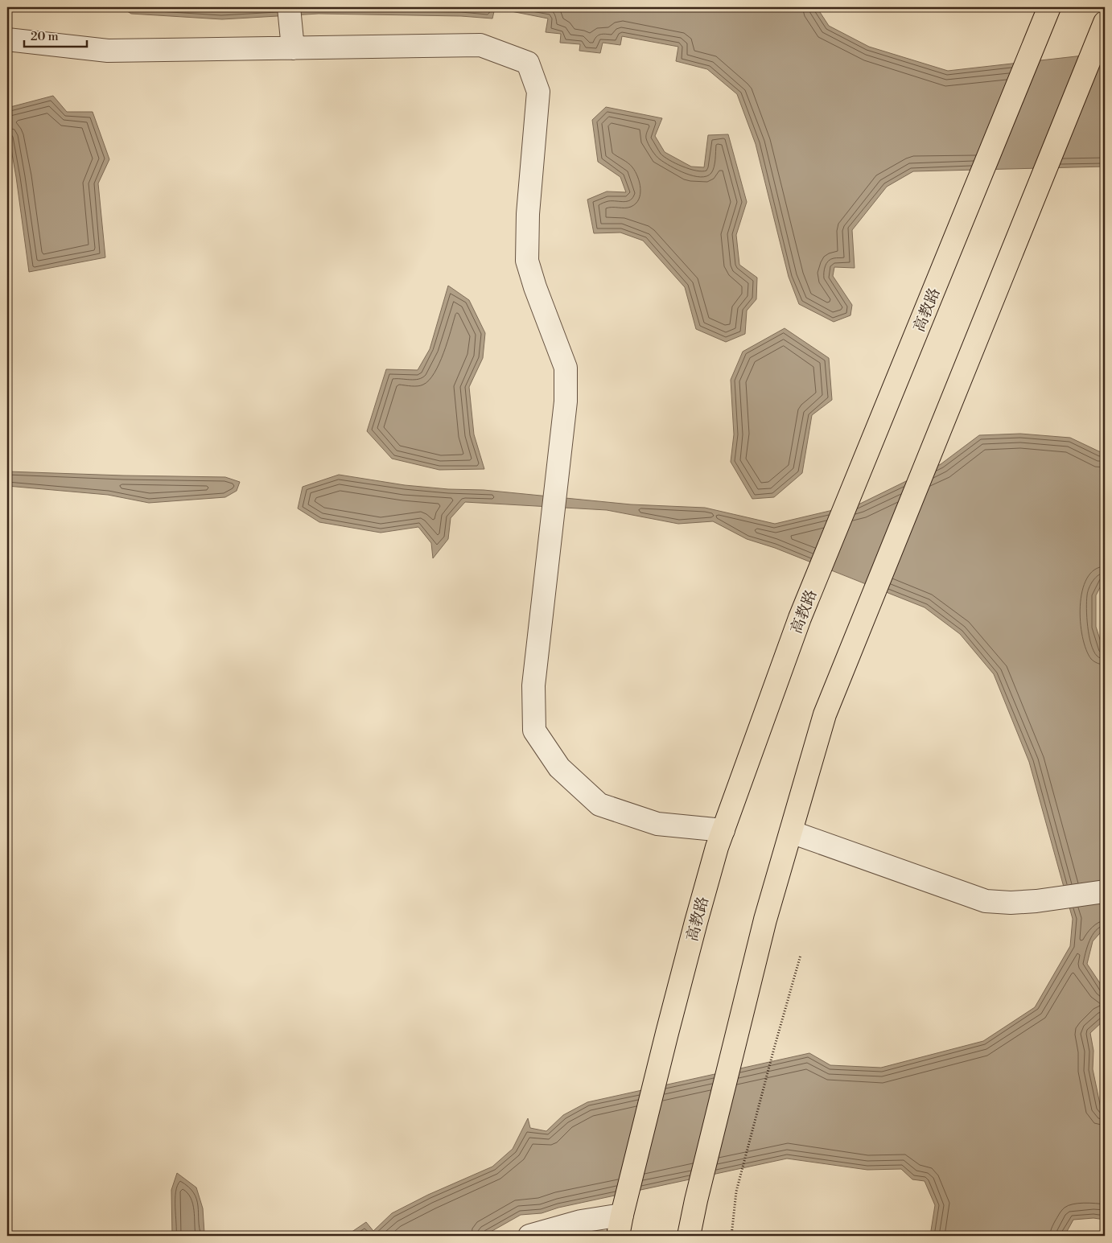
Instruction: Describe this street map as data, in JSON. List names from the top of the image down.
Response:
{
  "streets": {
    "main road": ["高教路"]
  },
  "scale_bar": "20 m"
}
